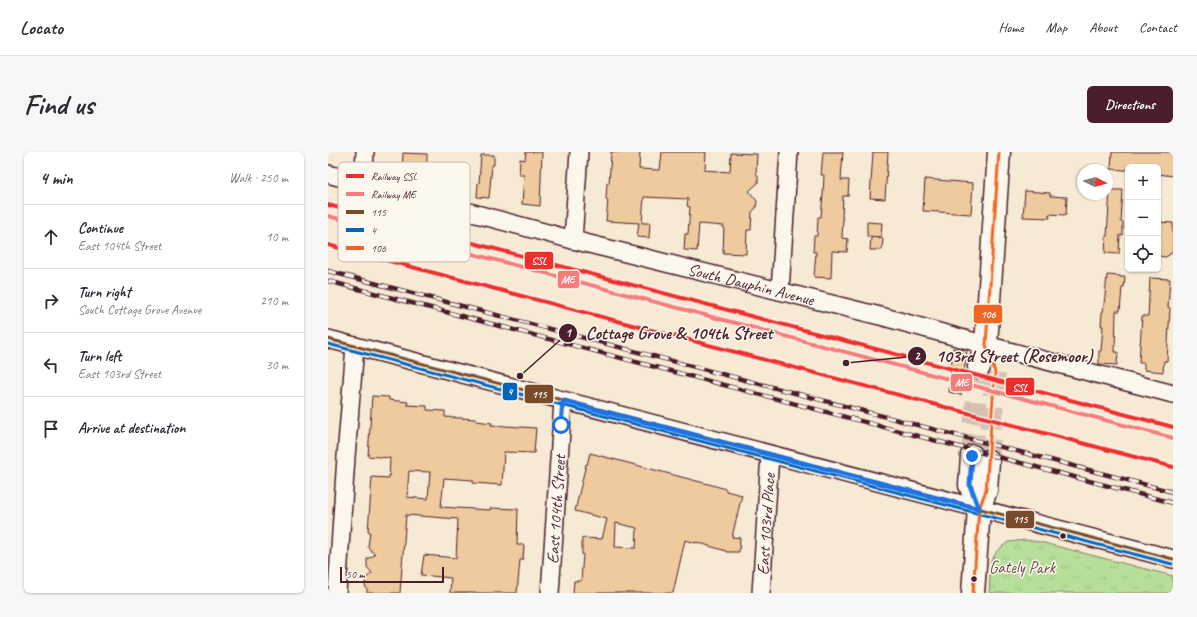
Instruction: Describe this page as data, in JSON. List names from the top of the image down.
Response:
{
  "streets": {
    "street": ["South Dauphin Avenue", "East 104th Street", "East 103rd Place"]
  },
  "parks": ["Gately Park"],
  "places": ["103rd Street (Rosemoor)", "Cottage Grove & 104th Street"],
  "lines": [
    "transit line 106",
    "rail line SSL",
    "rail line ME",
    "transit line 115",
    "transit line 4"
  ],
  "legend": [
    "Railway SSL",
    "Railway ME",
    "115",
    "4",
    "106"
  ],
  "scale_bar": "50 m",
  "north": "right",
  "page": {
    "header": "Locato",
    "nav": [
      "Home",
      "Map",
      "About",
      "Contact"
    ],
    "buttons": "Directions",
    "title": "Find us",
    "heading": ["4 min", "Walk · 250 m"],
    "map_buttons": ["+", "−"],
    "list": [
      ["Continue", "East 104th Street", "10 m"],
      ["Turn right", "South Cottage Grove Avenue", "210 m"],
      ["Turn left", "East 103rd Street", "30 m"],
      "Arrive at destination"
    ],
    "scale": "50 m"
  }
}
